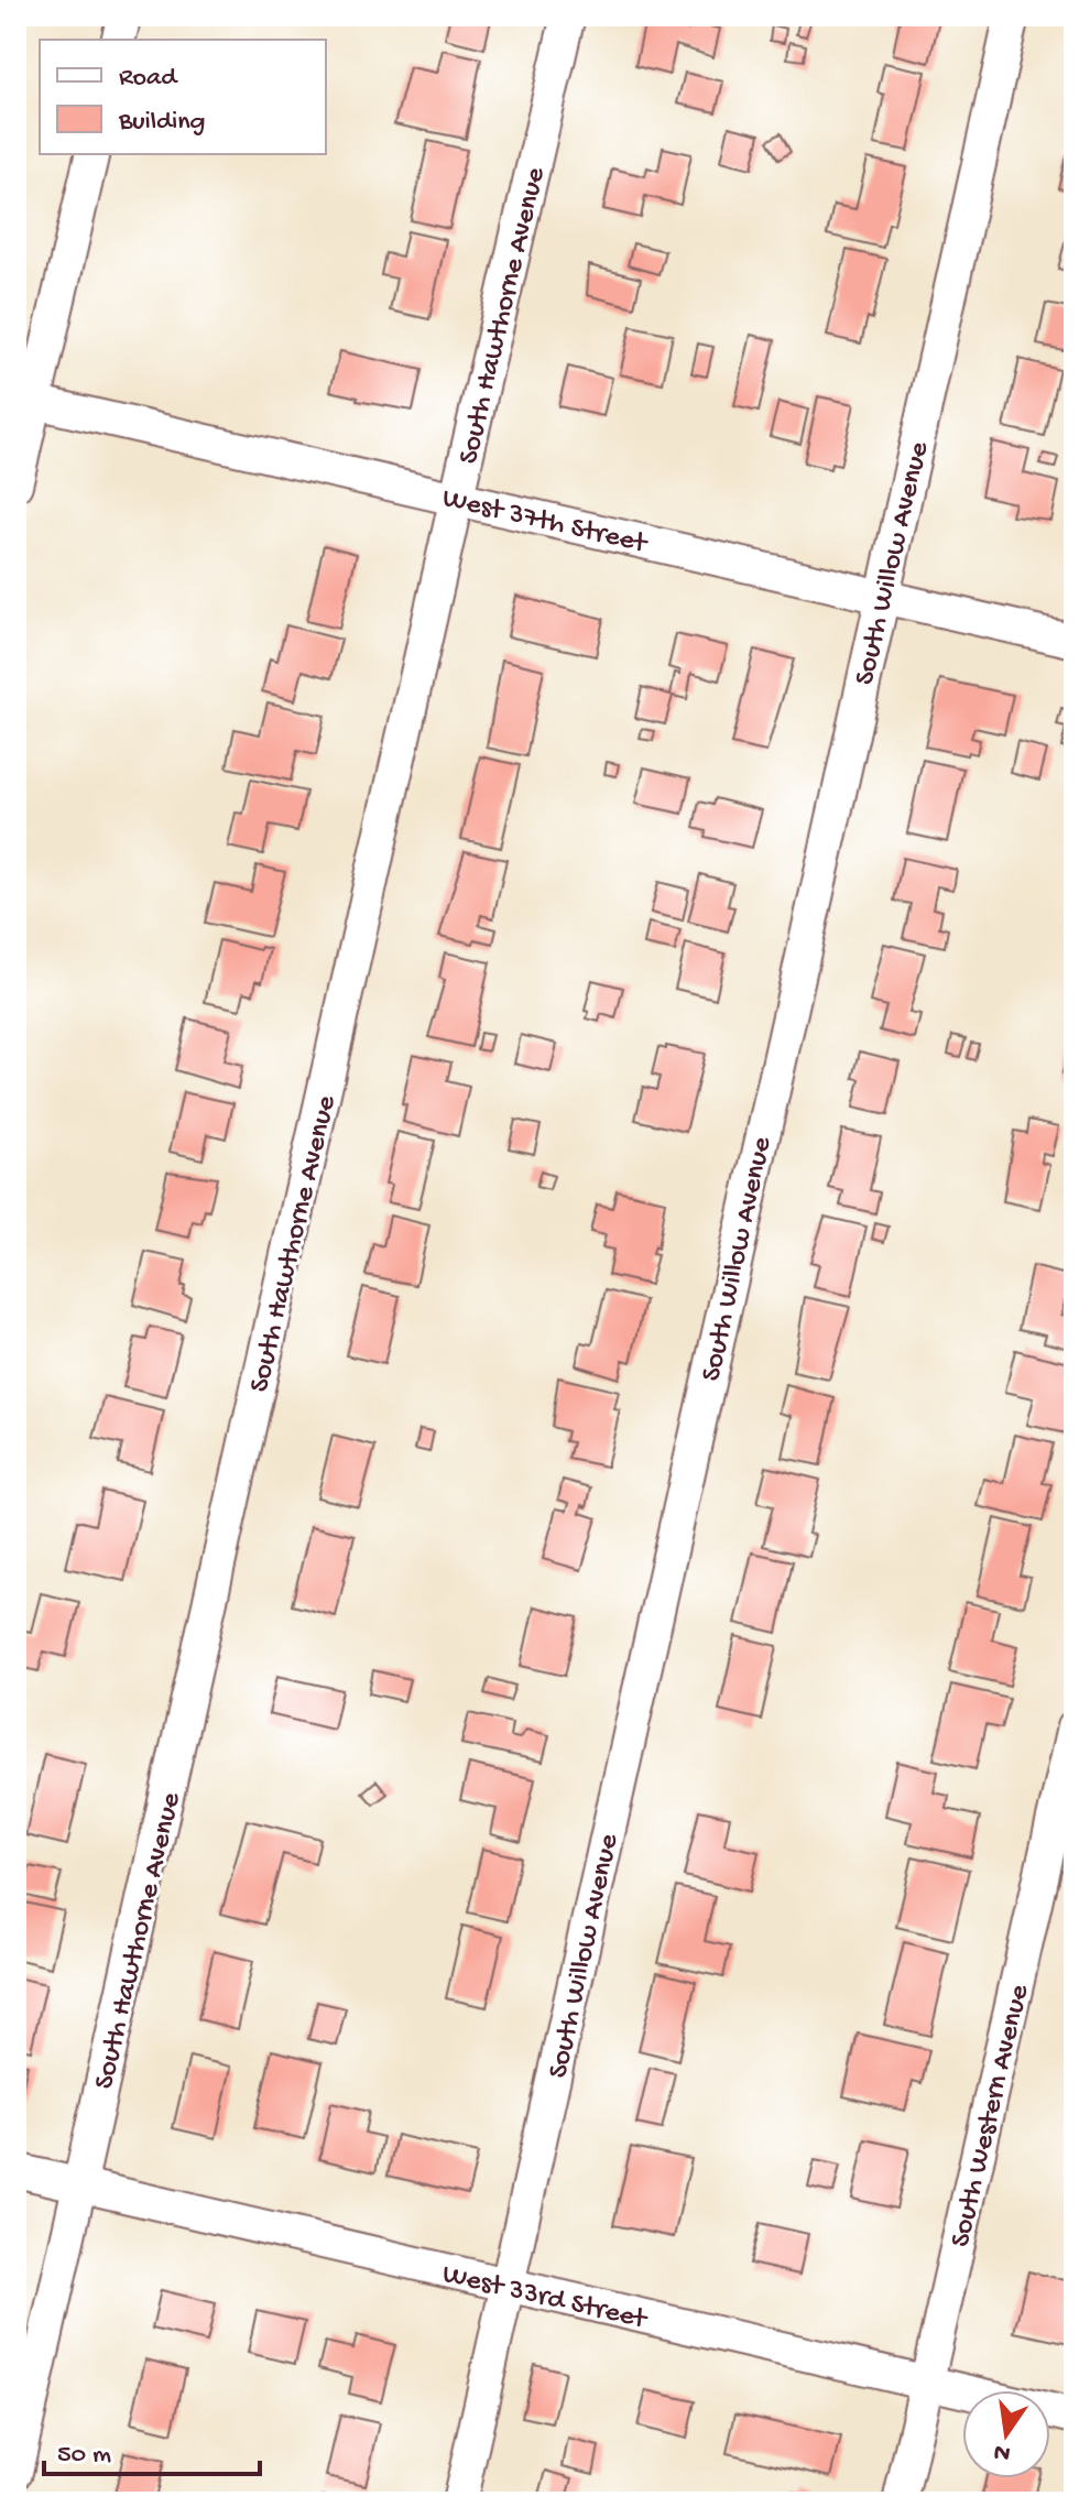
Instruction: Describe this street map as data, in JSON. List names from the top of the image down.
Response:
{
  "streets": {
    "street": [
      "South Hawthorne Avenue",
      "West 37th Street",
      "South Willow Avenue",
      "South Western Avenue",
      "West 33rd Street"
    ]
  },
  "crossings": [
    ["South Hawthorne Avenue", "West 37th Street"],
    ["South Hawthorne Avenue", "West 33rd Street"],
    ["West 37th Street", "South Willow Avenue"],
    ["South Willow Avenue", "West 33rd Street"],
    ["South Western Avenue", "West 33rd Street"]
  ],
  "legend": ["Road", "Building"],
  "scale_bar": "50 m",
  "north": "bottom"
}
